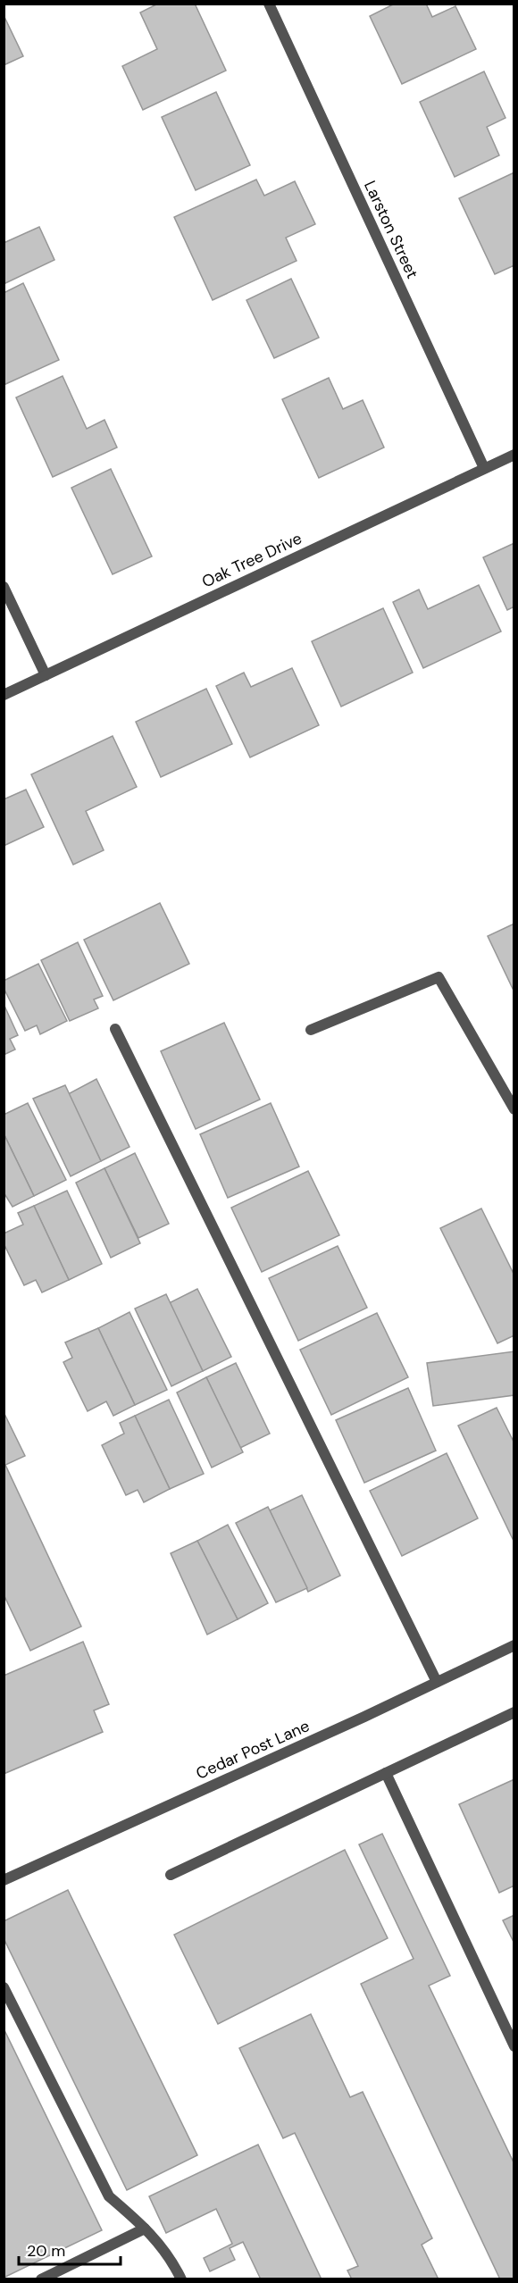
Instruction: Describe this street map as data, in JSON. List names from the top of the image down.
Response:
{
  "streets": {
    "street": ["Larston Street", "Oak Tree Drive", "Cedar Post Lane"]
  },
  "crossings": [
    ["Larston Street", "Oak Tree Drive"]
  ],
  "scale_bar": "20 m"
}
